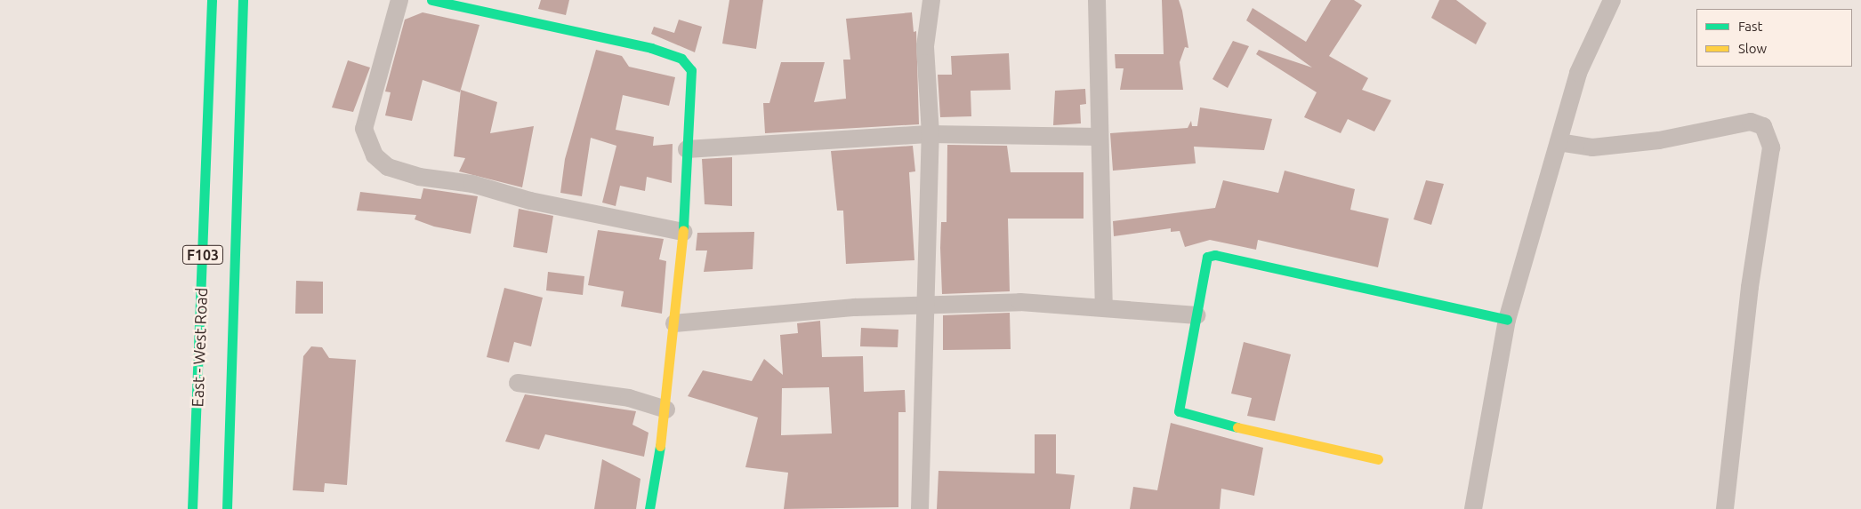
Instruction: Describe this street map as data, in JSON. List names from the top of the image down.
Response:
{
  "streets": {
    "street": ["F103", "East - West Road"]
  },
  "legend": ["Fast", "Slow"]
}
